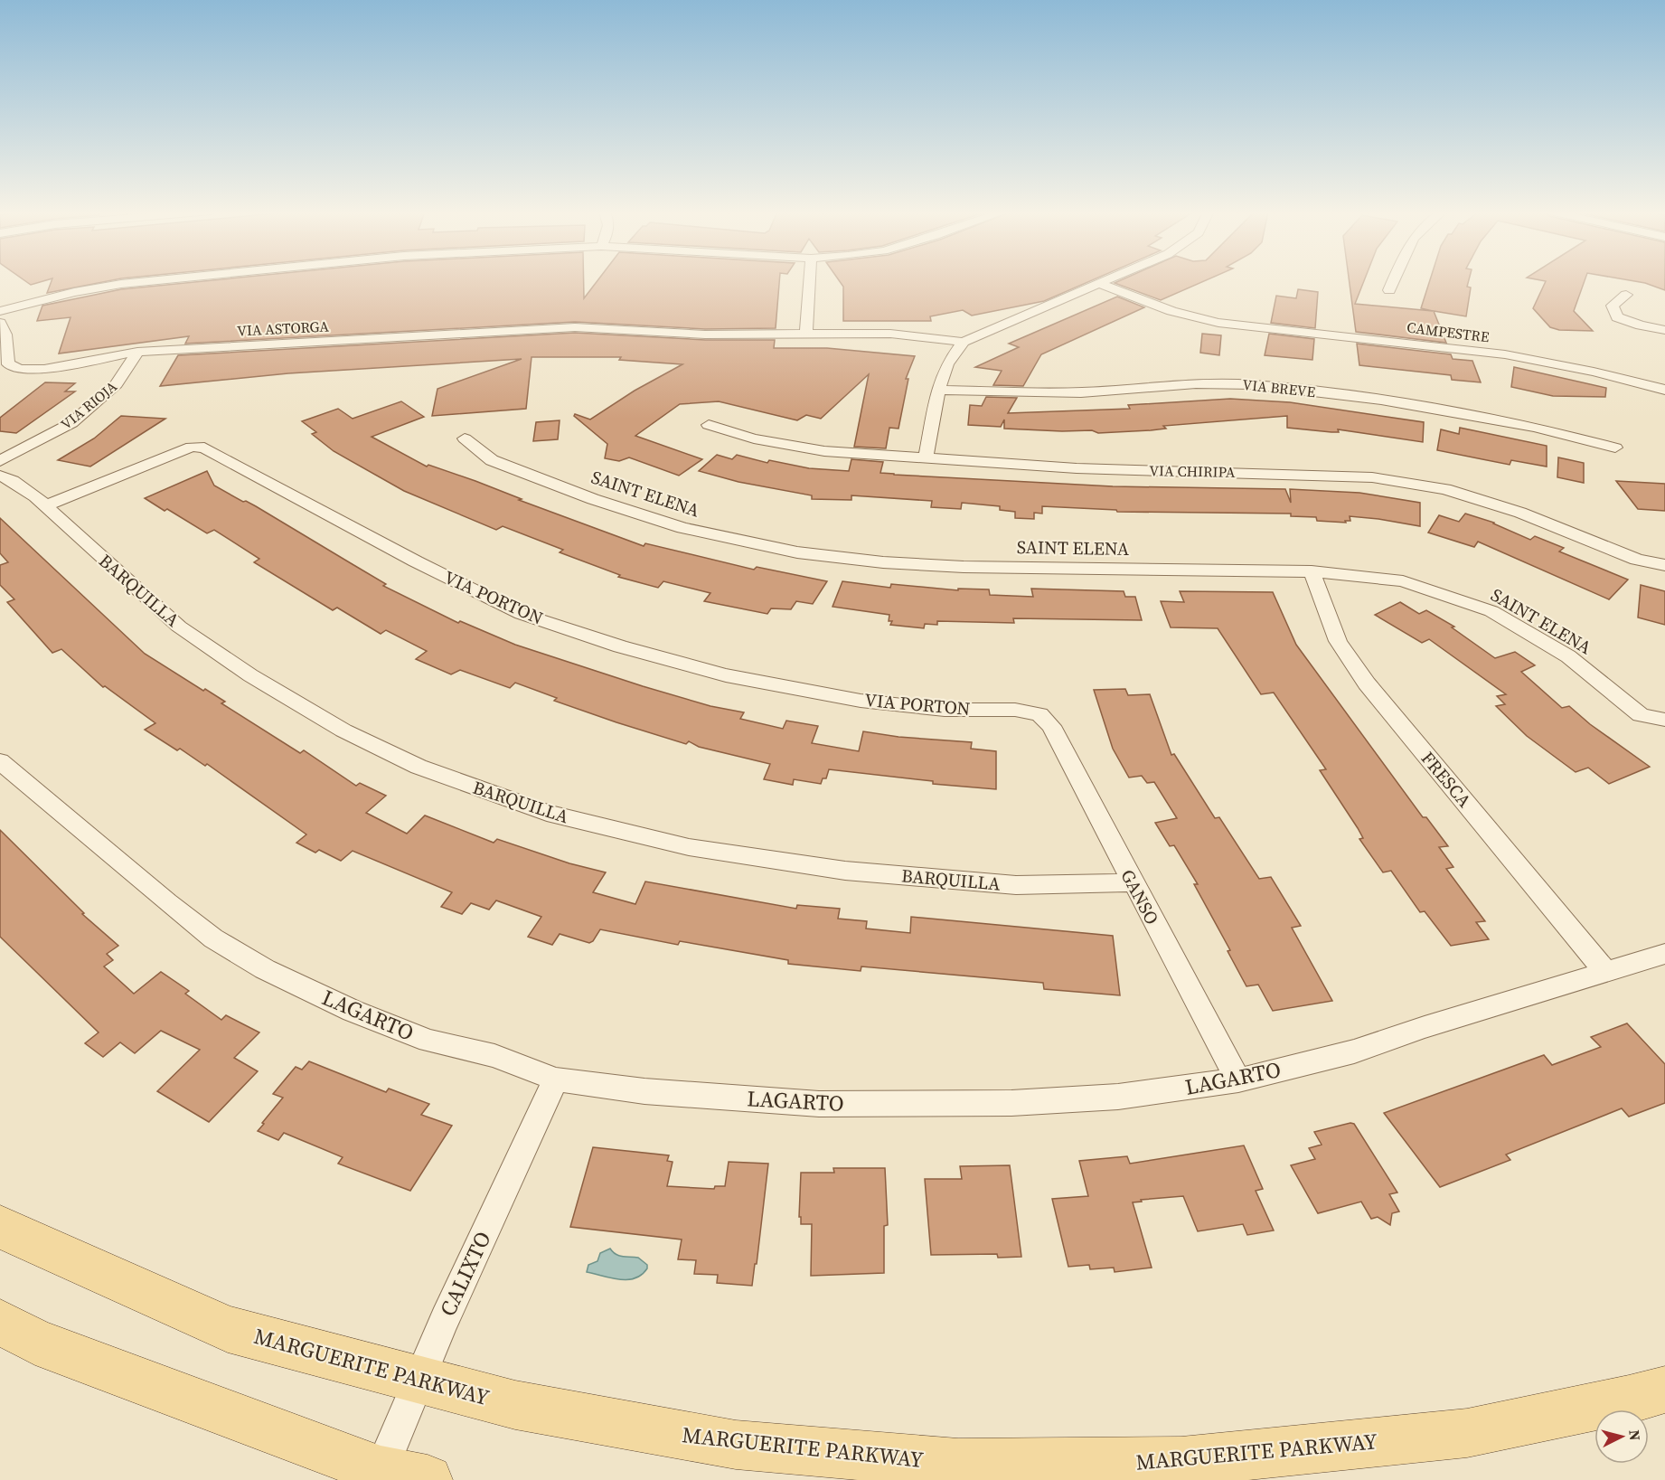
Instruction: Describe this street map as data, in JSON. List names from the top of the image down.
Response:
{
  "streets": {
    "main road": ["MARGUERITE PARKWAY"],
    "street": [
      "VIA ASTORGA",
      "CAMPESTRE",
      "VIA BREVE",
      "VIA RIOJA",
      "VIA CHIRIPA",
      "SAINT ELENA",
      "BARQUILLA",
      "VIA PORTON",
      "FRESCA",
      "GANSO",
      "LAGARTO",
      "CALIXTO"
    ]
  },
  "crossings": [
    ["VIA ASTORGA", "VIA RIOJA"],
    ["SAINT ELENA", "FRESCA"],
    ["BARQUILLA", "VIA PORTON"],
    ["BARQUILLA", "GANSO"],
    ["VIA PORTON", "GANSO"],
    ["FRESCA", "LAGARTO"],
    ["GANSO", "LAGARTO"],
    ["LAGARTO", "CALIXTO"],
    ["CALIXTO", "MARGUERITE PARKWAY"]
  ],
  "north": "right"
}
